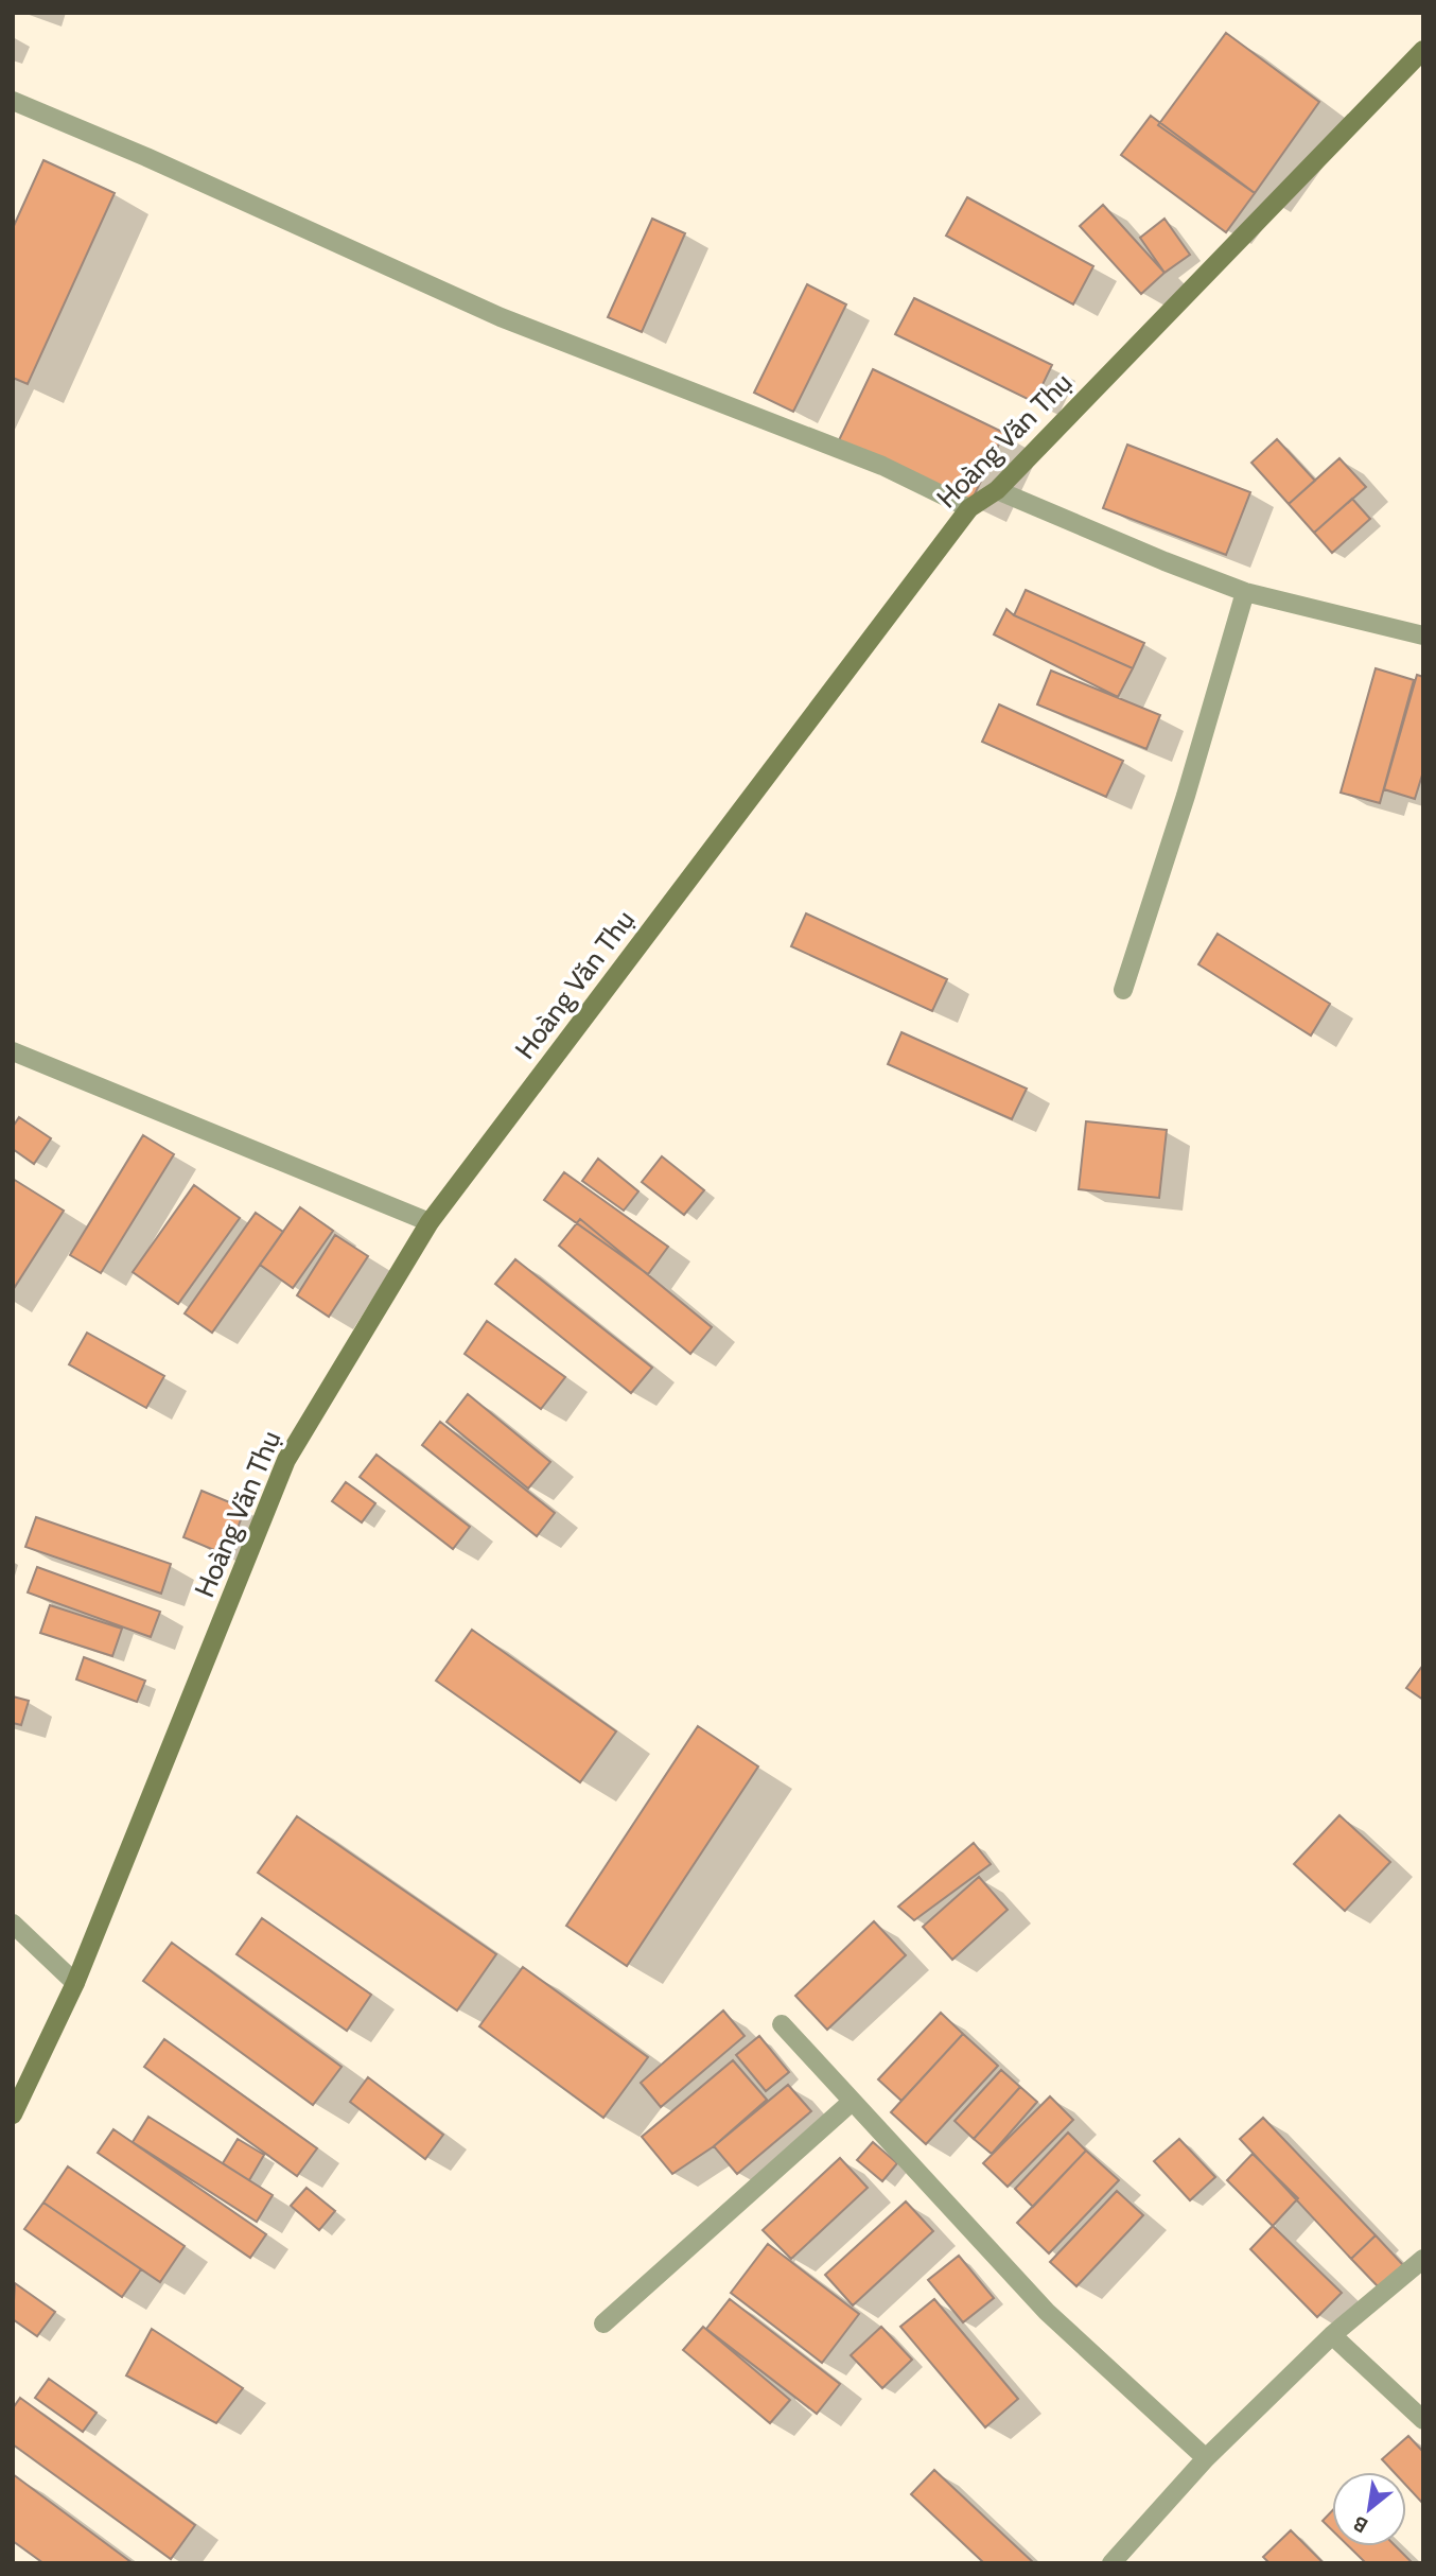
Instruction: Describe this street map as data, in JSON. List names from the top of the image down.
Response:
{
  "streets": {
    "main road": ["Hoàng Văn Thụ"]
  },
  "north": "bottom left"
}
